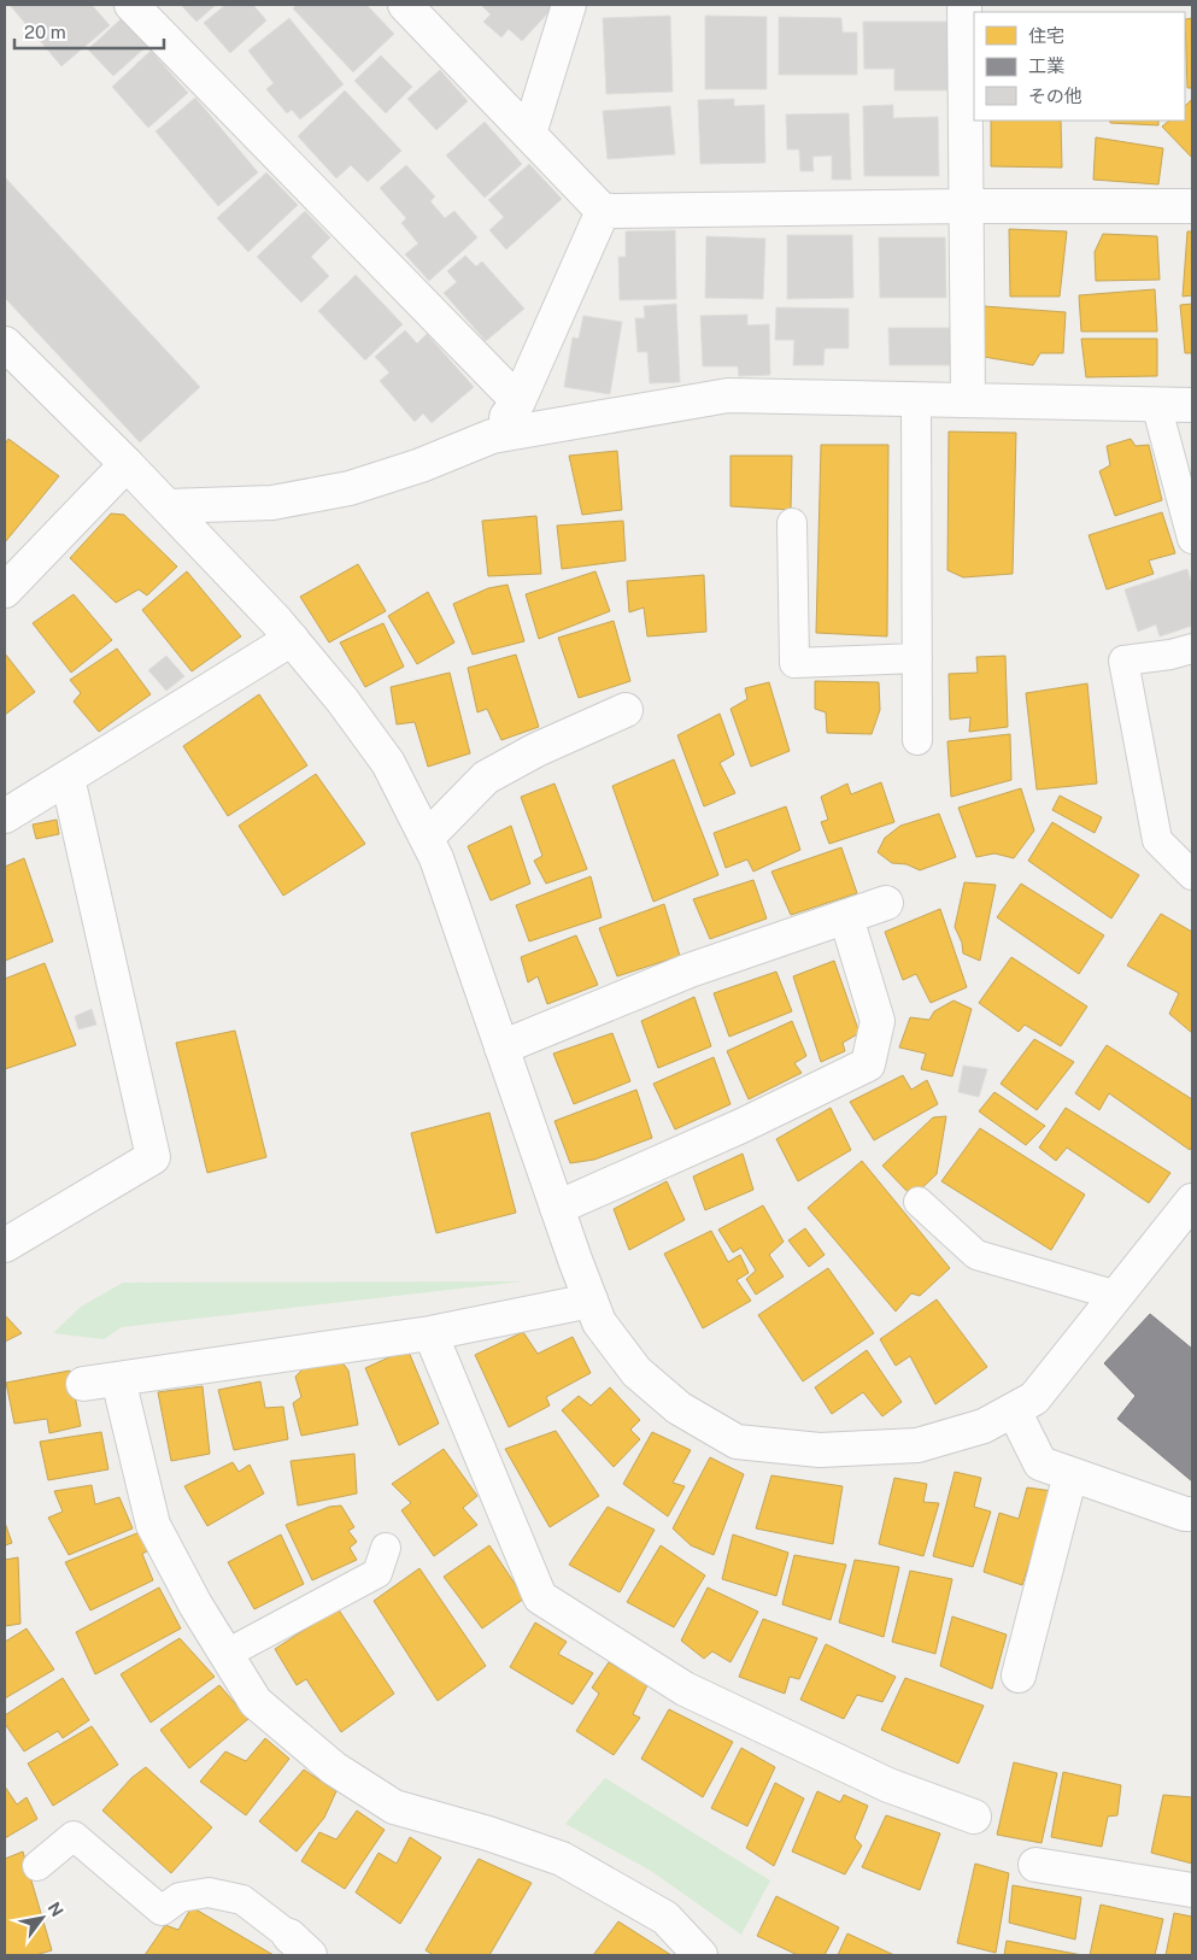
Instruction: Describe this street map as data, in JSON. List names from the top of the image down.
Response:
{
  "legend": ["住宅", "工業", "その他"],
  "scale_bar": "20 m",
  "north": "top right"
}
